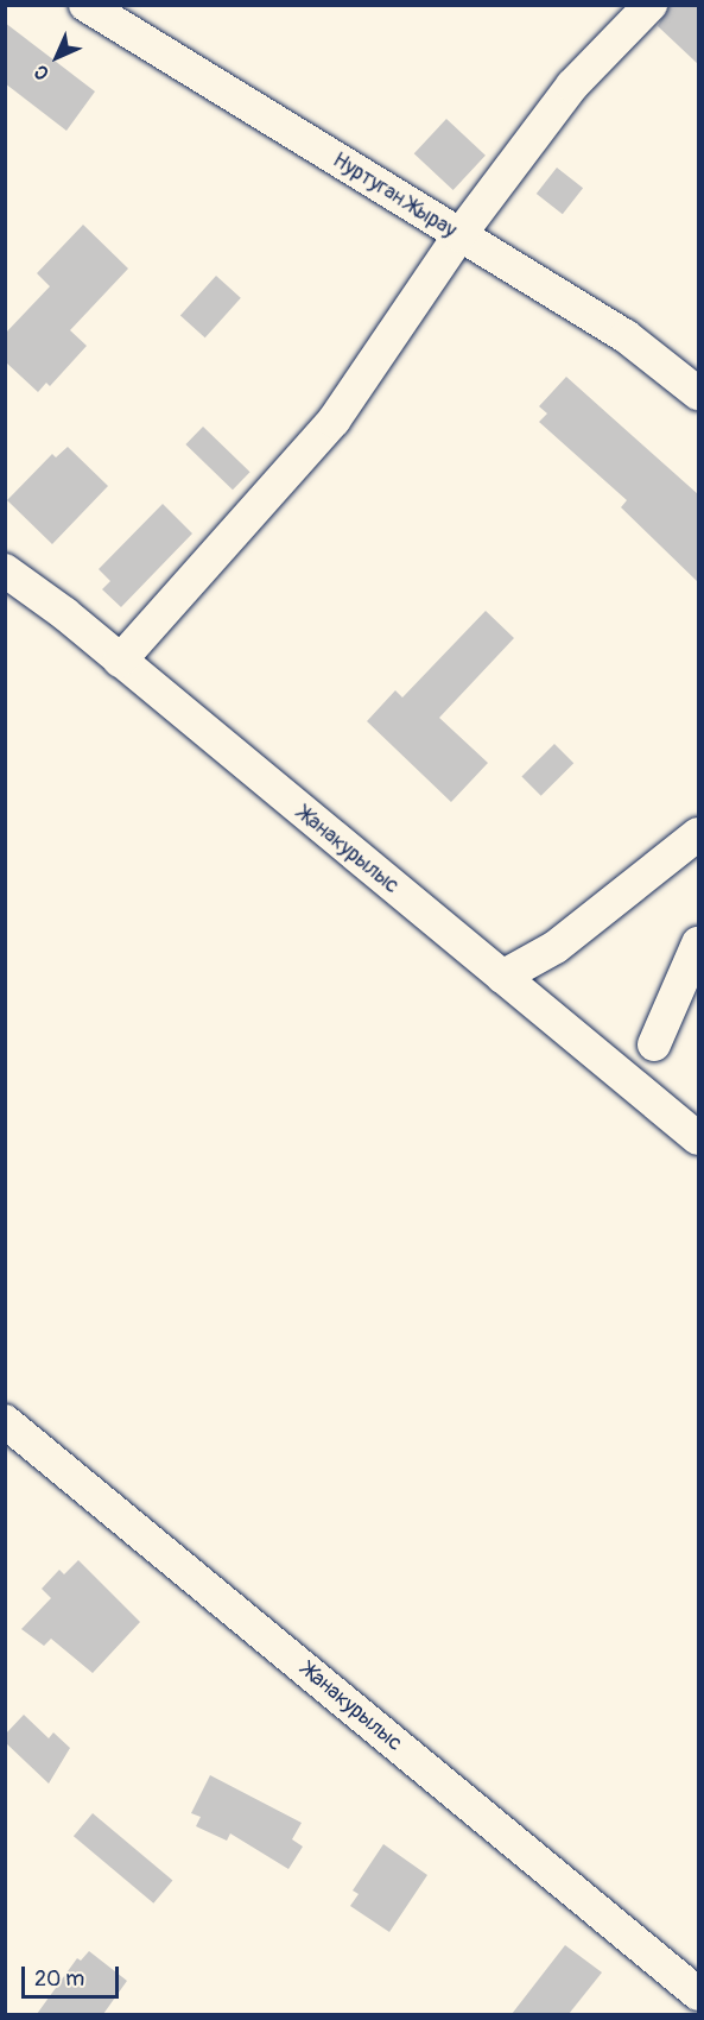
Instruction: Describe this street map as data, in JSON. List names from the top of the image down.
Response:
{
  "streets": {
    "street": ["Нуртуган Жырау", "Жанакурылыс"]
  },
  "scale_bar": "20 m",
  "north": "bottom left"
}
